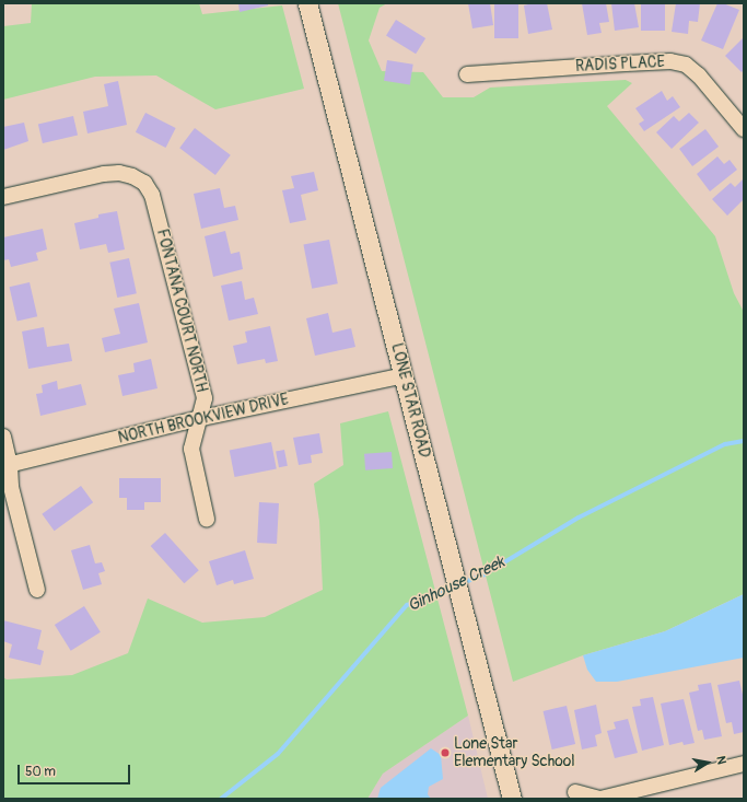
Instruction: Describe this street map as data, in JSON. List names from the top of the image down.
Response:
{
  "streets": {
    "street": [
      "RADIS PLACE",
      "FONTANA COURT NORTH",
      "LONE STAR ROAD",
      "NORTH BROOKVIEW DRIVE"
    ]
  },
  "crossings": [
    ["FONTANA COURT NORTH", "NORTH BROOKVIEW DRIVE"],
    ["LONE STAR ROAD", "NORTH BROOKVIEW DRIVE"]
  ],
  "water": ["Ginhouse Creek"],
  "places": ["Lone Star Elementary School"],
  "scale_bar": "50 m",
  "north": "right"
}
